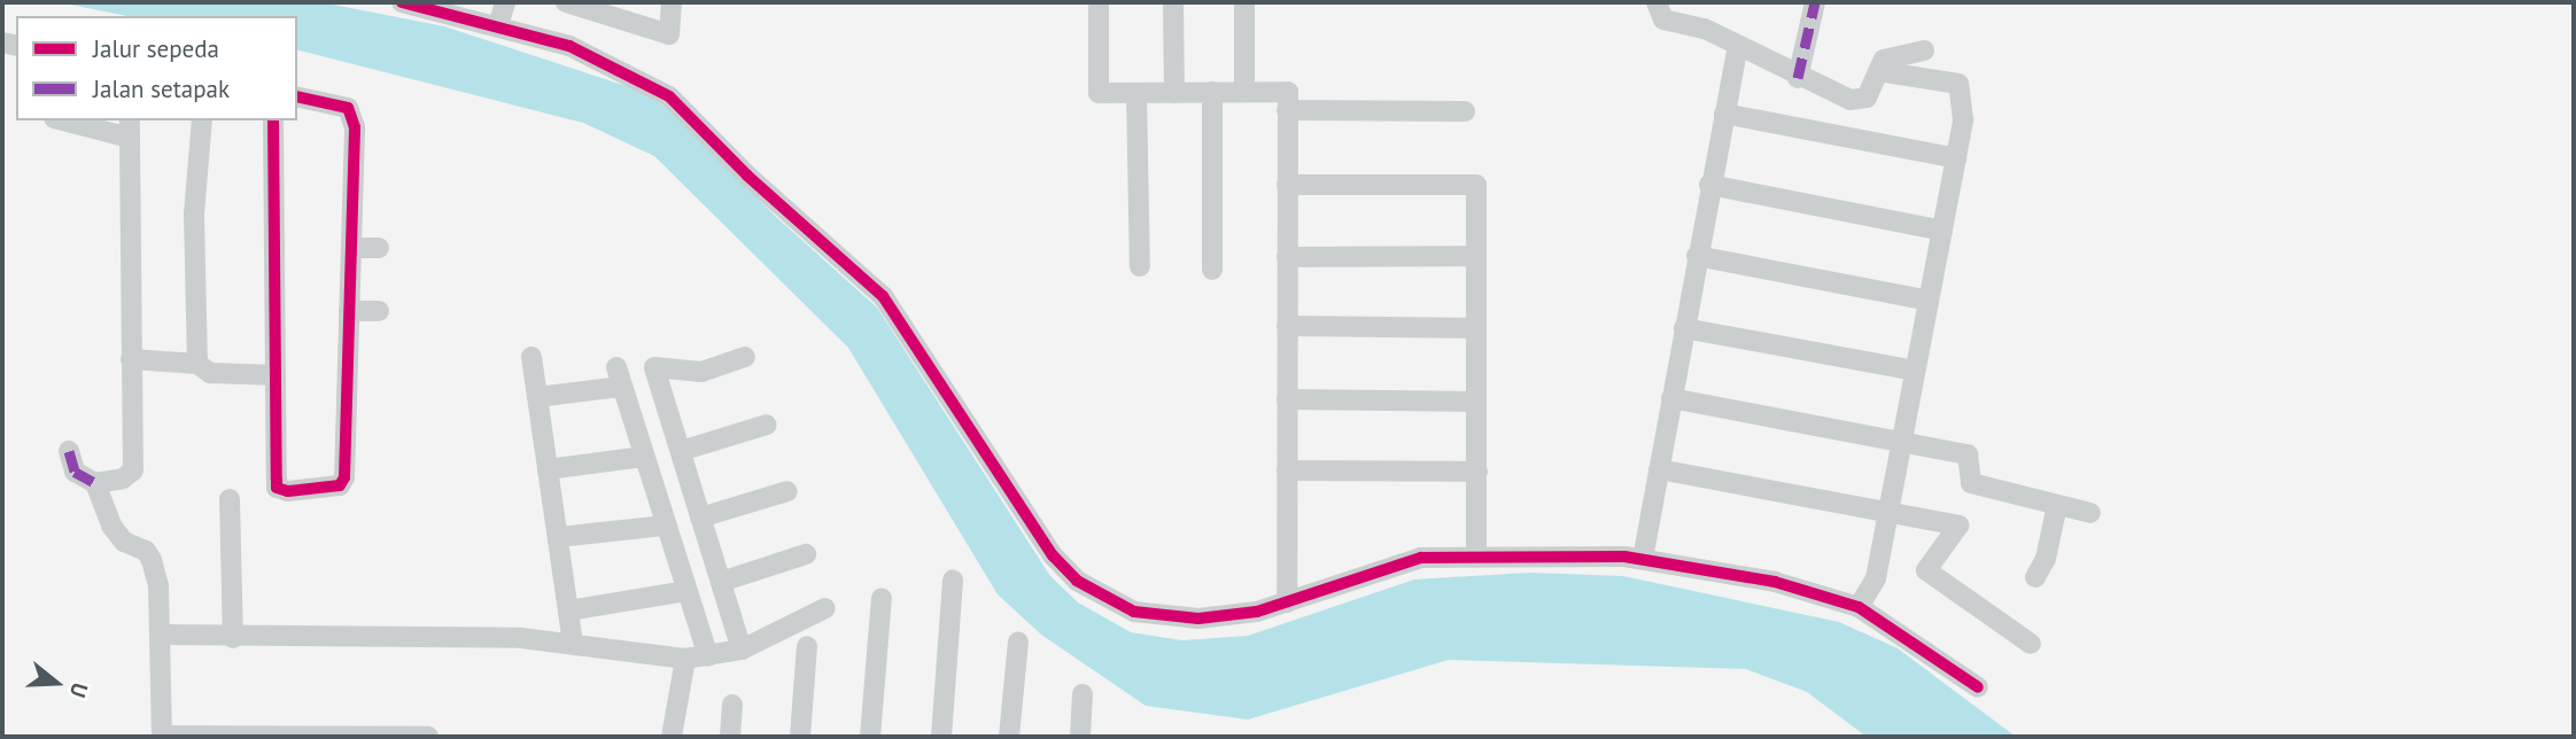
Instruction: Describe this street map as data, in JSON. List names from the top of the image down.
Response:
{
  "legend": ["Jalur sepeda", "Jalan setapak"],
  "north": "right"
}
